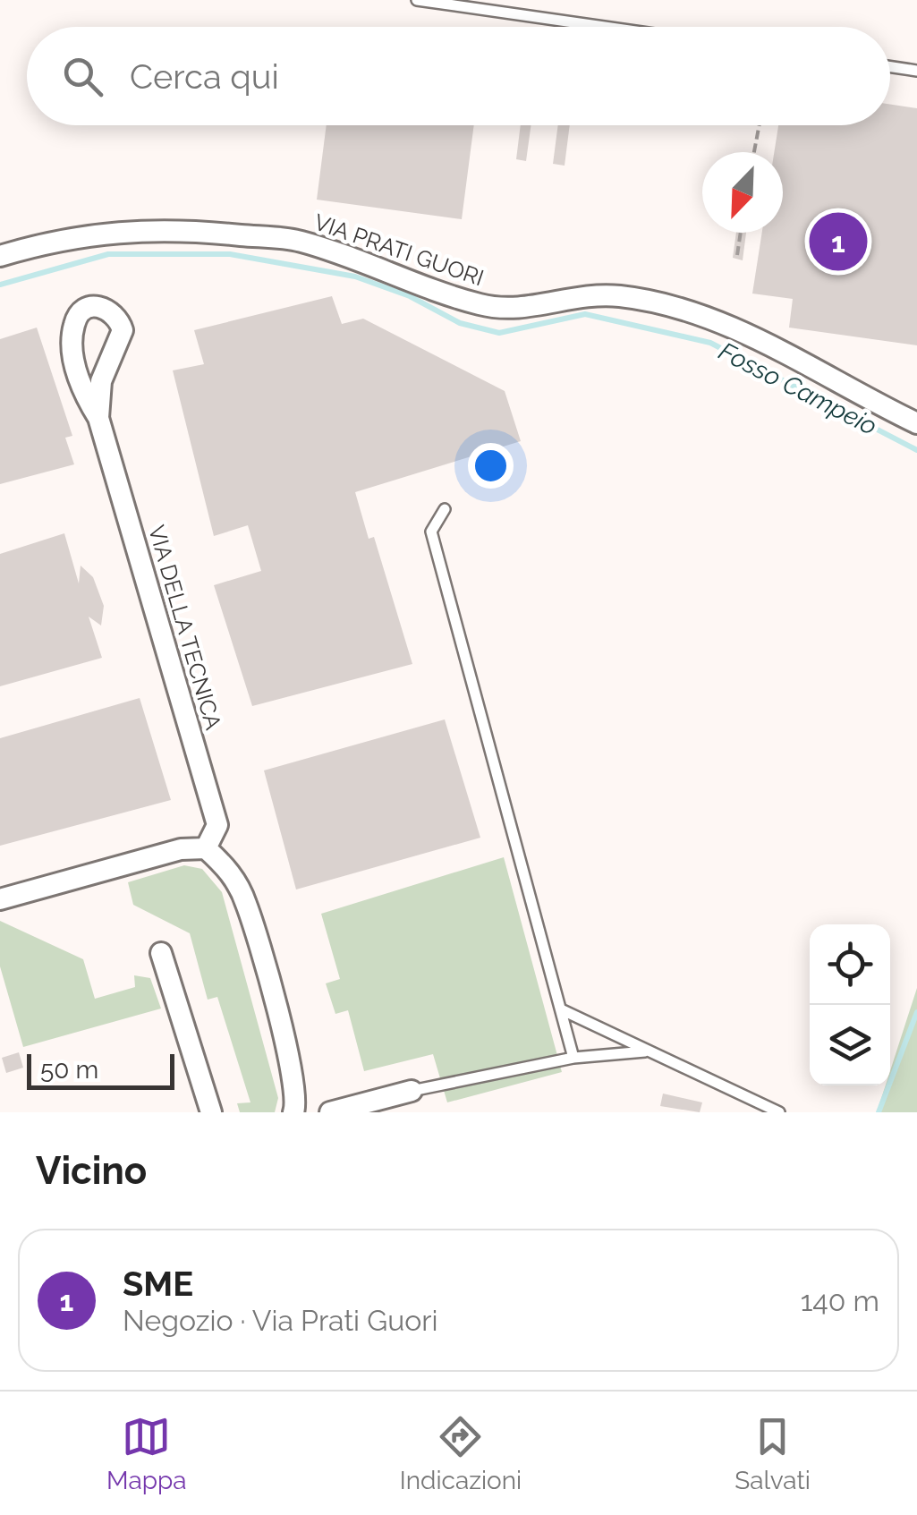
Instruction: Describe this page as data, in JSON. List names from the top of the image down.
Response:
{
  "streets": {
    "street": ["VIA PRATI GUORI", "VIA DELLA TECNICA"]
  },
  "water": ["Fosso Campeio"],
  "scale_bar": "50 m",
  "north": "bottom left",
  "page": {
    "search": "Cerca qui",
    "pins": "1",
    "scale": "50 m",
    "heading": "Vicino",
    "list": [
      {
        "mark": "1",
        "name": "SME",
        "note": "Negozio · Via Prati Guori",
        "value": "140 m"
      }
    ],
    "nav": ["Mappa", "Indicazioni", "Salvati"]
  }
}
